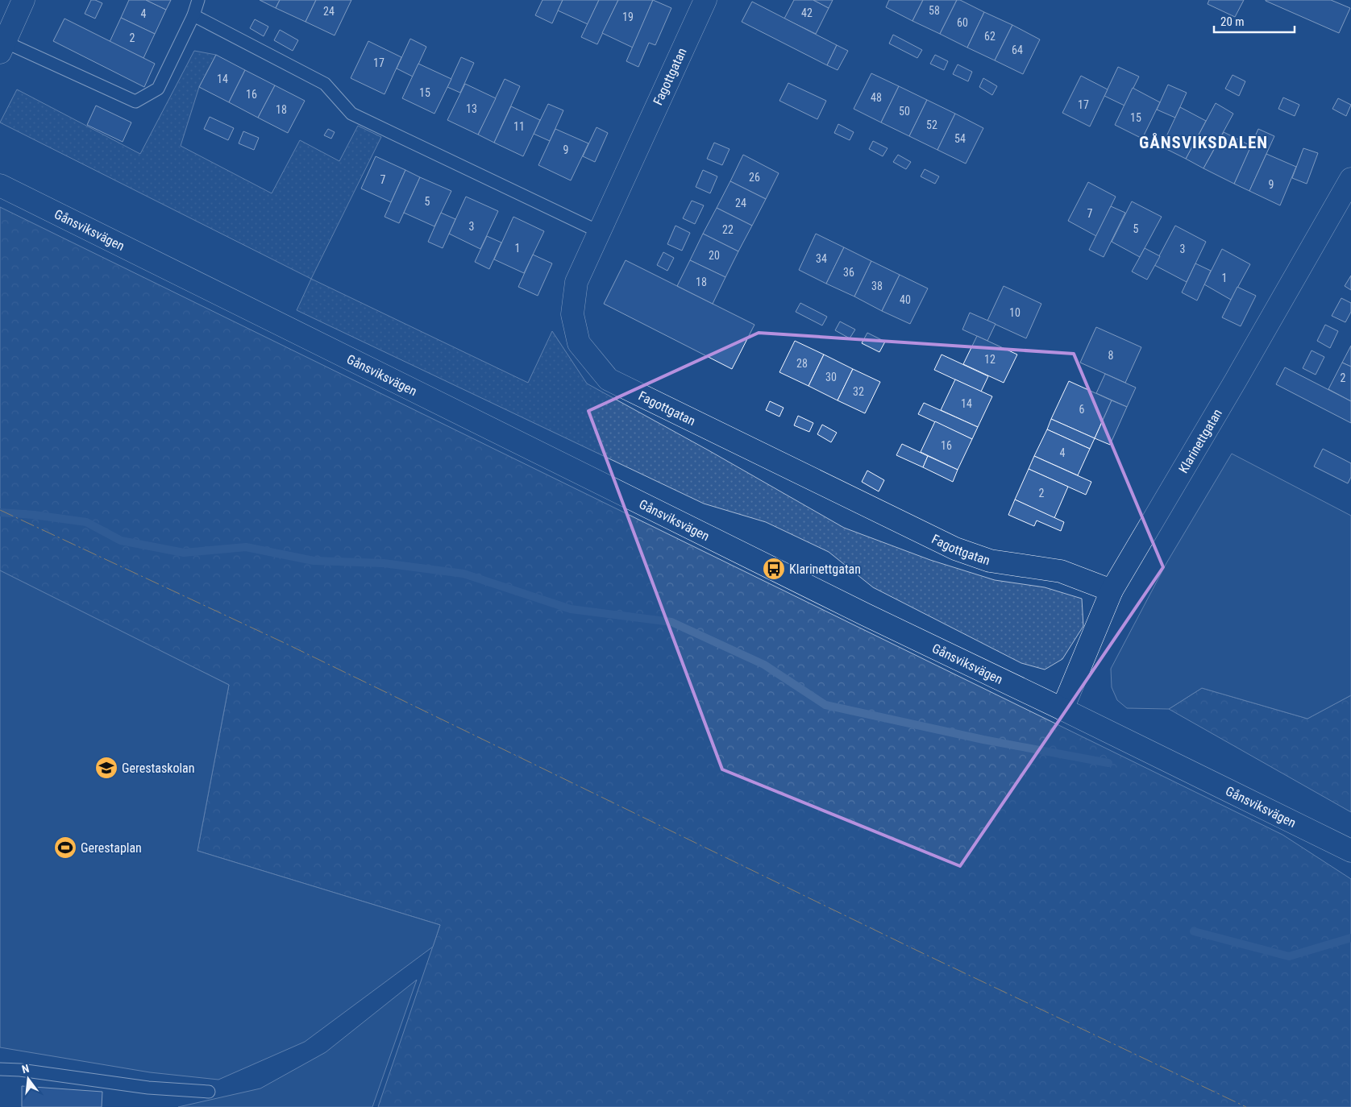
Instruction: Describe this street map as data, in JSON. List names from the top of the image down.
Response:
{
  "streets": {
    "street": ["Fagottgatan", "Gånsviksvägen", "Klarinettgatan"]
  },
  "crossings": [
    ["Fagottgatan", "Klarinettgatan"],
    ["Gånsviksvägen", "Klarinettgatan"]
  ],
  "districts": ["GÅNSVIKSDALEN"],
  "places": {
    "bus stop": ["Klarinettgatan"],
    "school or university": ["Gerestaskolan"],
    "sports": ["Gerestaplan"]
  },
  "house_numbers": [
    "58",
    "24",
    "42",
    "4",
    "19",
    "60",
    "62",
    "2",
    "64",
    "17",
    "14",
    "15",
    "16",
    "48",
    "17",
    "13",
    "18",
    "50",
    "15",
    "52",
    "11",
    "54",
    "9",
    "26",
    "7",
    "9",
    "5",
    "24",
    "7",
    "3",
    "5",
    "22",
    "1",
    "3",
    "20",
    "34",
    "36",
    "1",
    "18",
    "38",
    "40",
    "10",
    "8",
    "12",
    "28",
    "30",
    "2",
    "32",
    "14",
    "6",
    "16",
    "4",
    "2"
  ],
  "scale_bar": "20 m",
  "north": "top"
}
